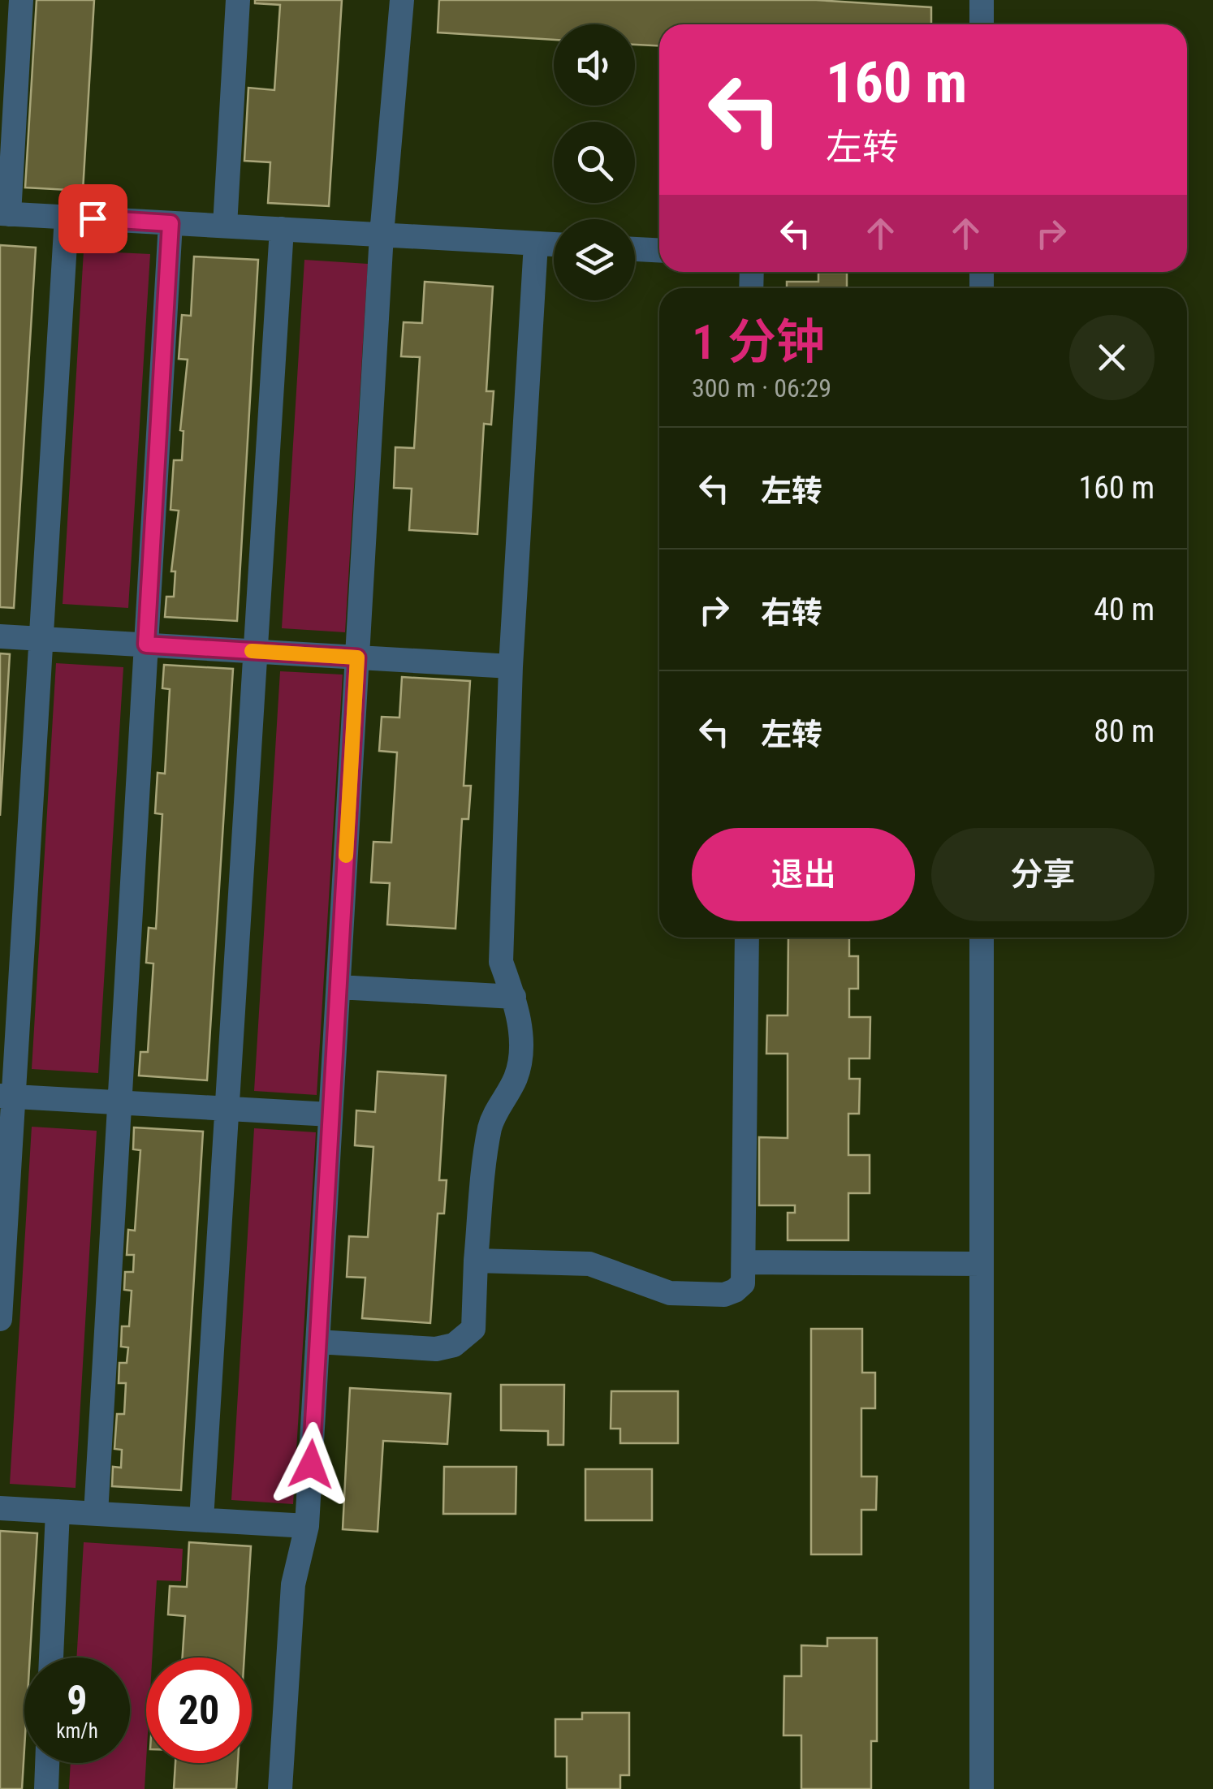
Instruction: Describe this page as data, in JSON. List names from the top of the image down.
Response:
{
  "page": {
    "turn": ["160 m", "左转"],
    "heading": ["1 分钟", "300 m · 06:29"],
    "list": [
      {
        "name": "左转",
        "value": "160 m"
      },
      {
        "name": "右转",
        "value": "40 m"
      },
      {
        "name": "左转",
        "value": "80 m"
      }
    ],
    "buttons": ["退出", "分享"],
    "speed": "9 km/h",
    "limit": "20"
  }
}
